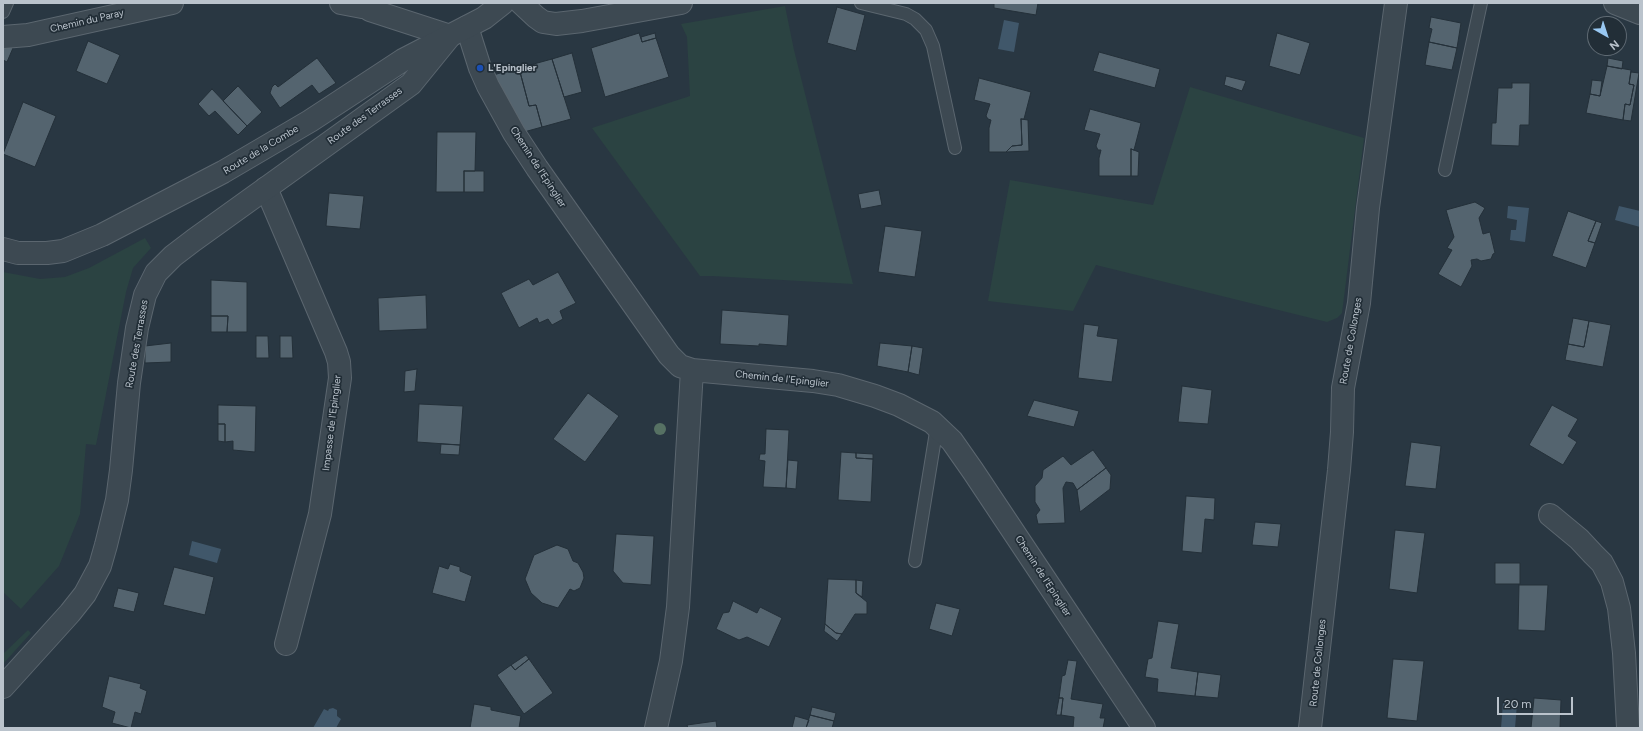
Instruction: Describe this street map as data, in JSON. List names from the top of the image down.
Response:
{
  "streets": {
    "street": [
      "Chemin du Paray",
      "Route des Terrasses",
      "Route de la Combe",
      "Chemin de l'Epinglier",
      "Route de Collonges",
      "Impasse de l'Epinglier"
    ]
  },
  "crossings": [
    ["Route des Terrasses", "Route de la Combe"],
    ["Route des Terrasses", "Chemin de l'Epinglier"],
    ["Route des Terrasses", "Impasse de l'Epinglier"],
    ["Route de la Combe", "Chemin de l'Epinglier"]
  ],
  "places": ["L'Epinglier"],
  "scale_bar": "20 m",
  "north": "bottom right"
}
